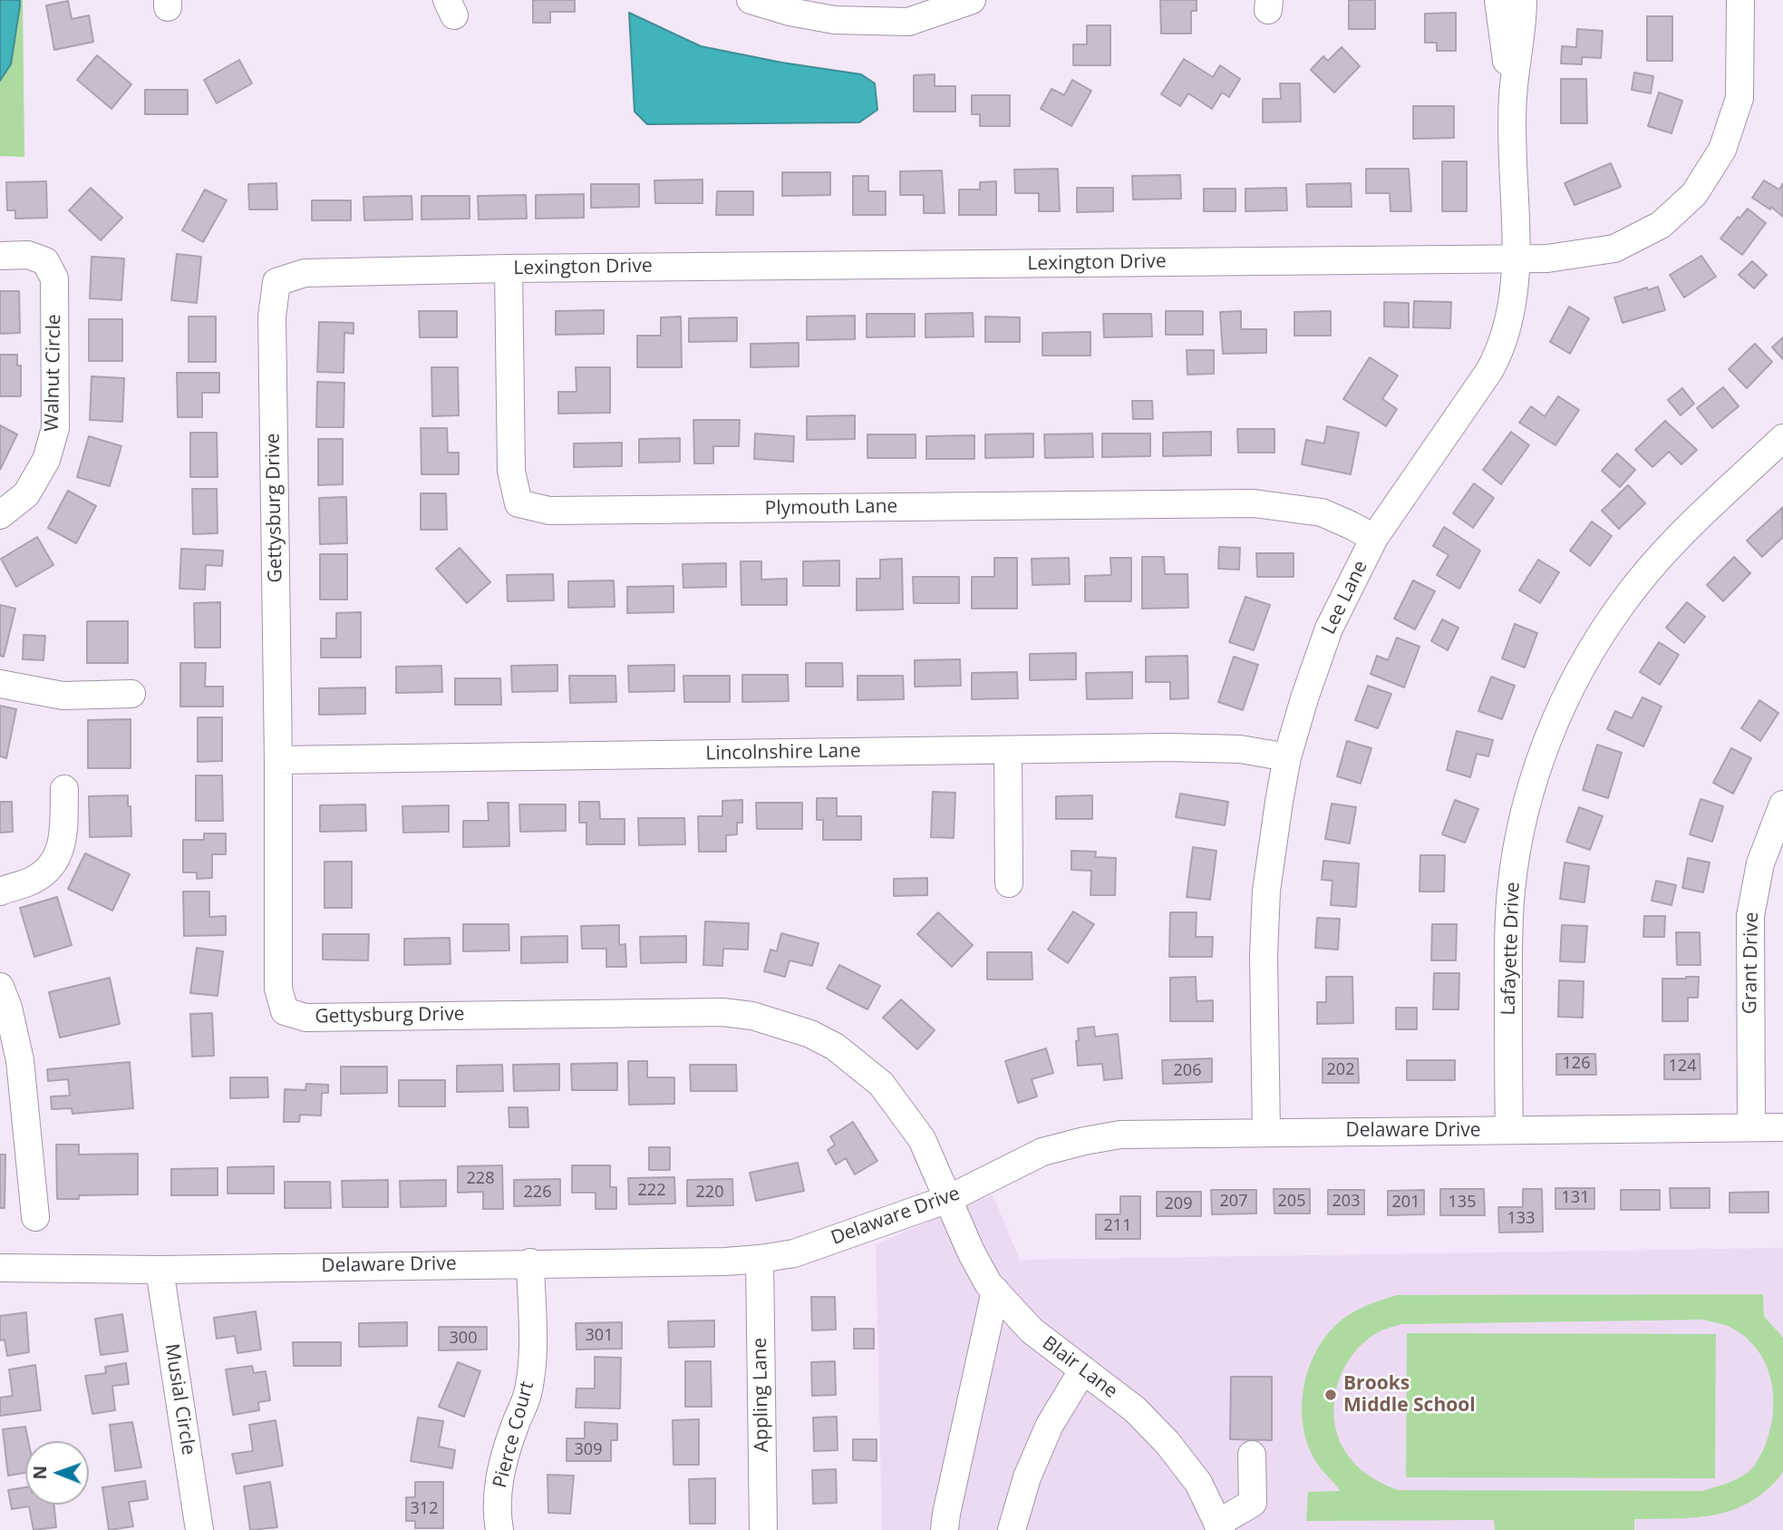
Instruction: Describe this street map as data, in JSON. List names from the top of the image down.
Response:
{
  "streets": {
    "street": [
      "Lexington Drive",
      "Walnut Circle",
      "Gettysburg Drive",
      "Plymouth Lane",
      "Lee Lane",
      "Lincolnshire Lane",
      "Lafayette Drive",
      "Grant Drive",
      "Delaware Drive",
      "Blair Lane",
      "Appling Lane",
      "Musial Circle",
      "Pierce Court"
    ]
  },
  "crossings": [
    ["Lexington Drive", "Gettysburg Drive"],
    ["Lexington Drive", "Plymouth Lane"],
    ["Lexington Drive", "Lee Lane"],
    ["Gettysburg Drive", "Lincolnshire Lane"],
    ["Gettysburg Drive", "Delaware Drive"],
    ["Gettysburg Drive", "Blair Lane"],
    ["Plymouth Lane", "Lee Lane"],
    ["Lee Lane", "Lincolnshire Lane"],
    ["Lee Lane", "Delaware Drive"],
    ["Lafayette Drive", "Delaware Drive"],
    ["Grant Drive", "Delaware Drive"],
    ["Delaware Drive", "Blair Lane"],
    ["Delaware Drive", "Appling Lane"],
    ["Delaware Drive", "Musial Circle"],
    ["Delaware Drive", "Pierce Court"]
  ],
  "places": ["Brooks Middle School"],
  "house_numbers": [
    "126",
    "124",
    "202",
    "206",
    "228",
    "222",
    "226",
    "220",
    "131",
    "207",
    "205",
    "203",
    "201",
    "135",
    "209",
    "133",
    "211",
    "301",
    "300",
    "309",
    "312"
  ],
  "north": "left"
}
